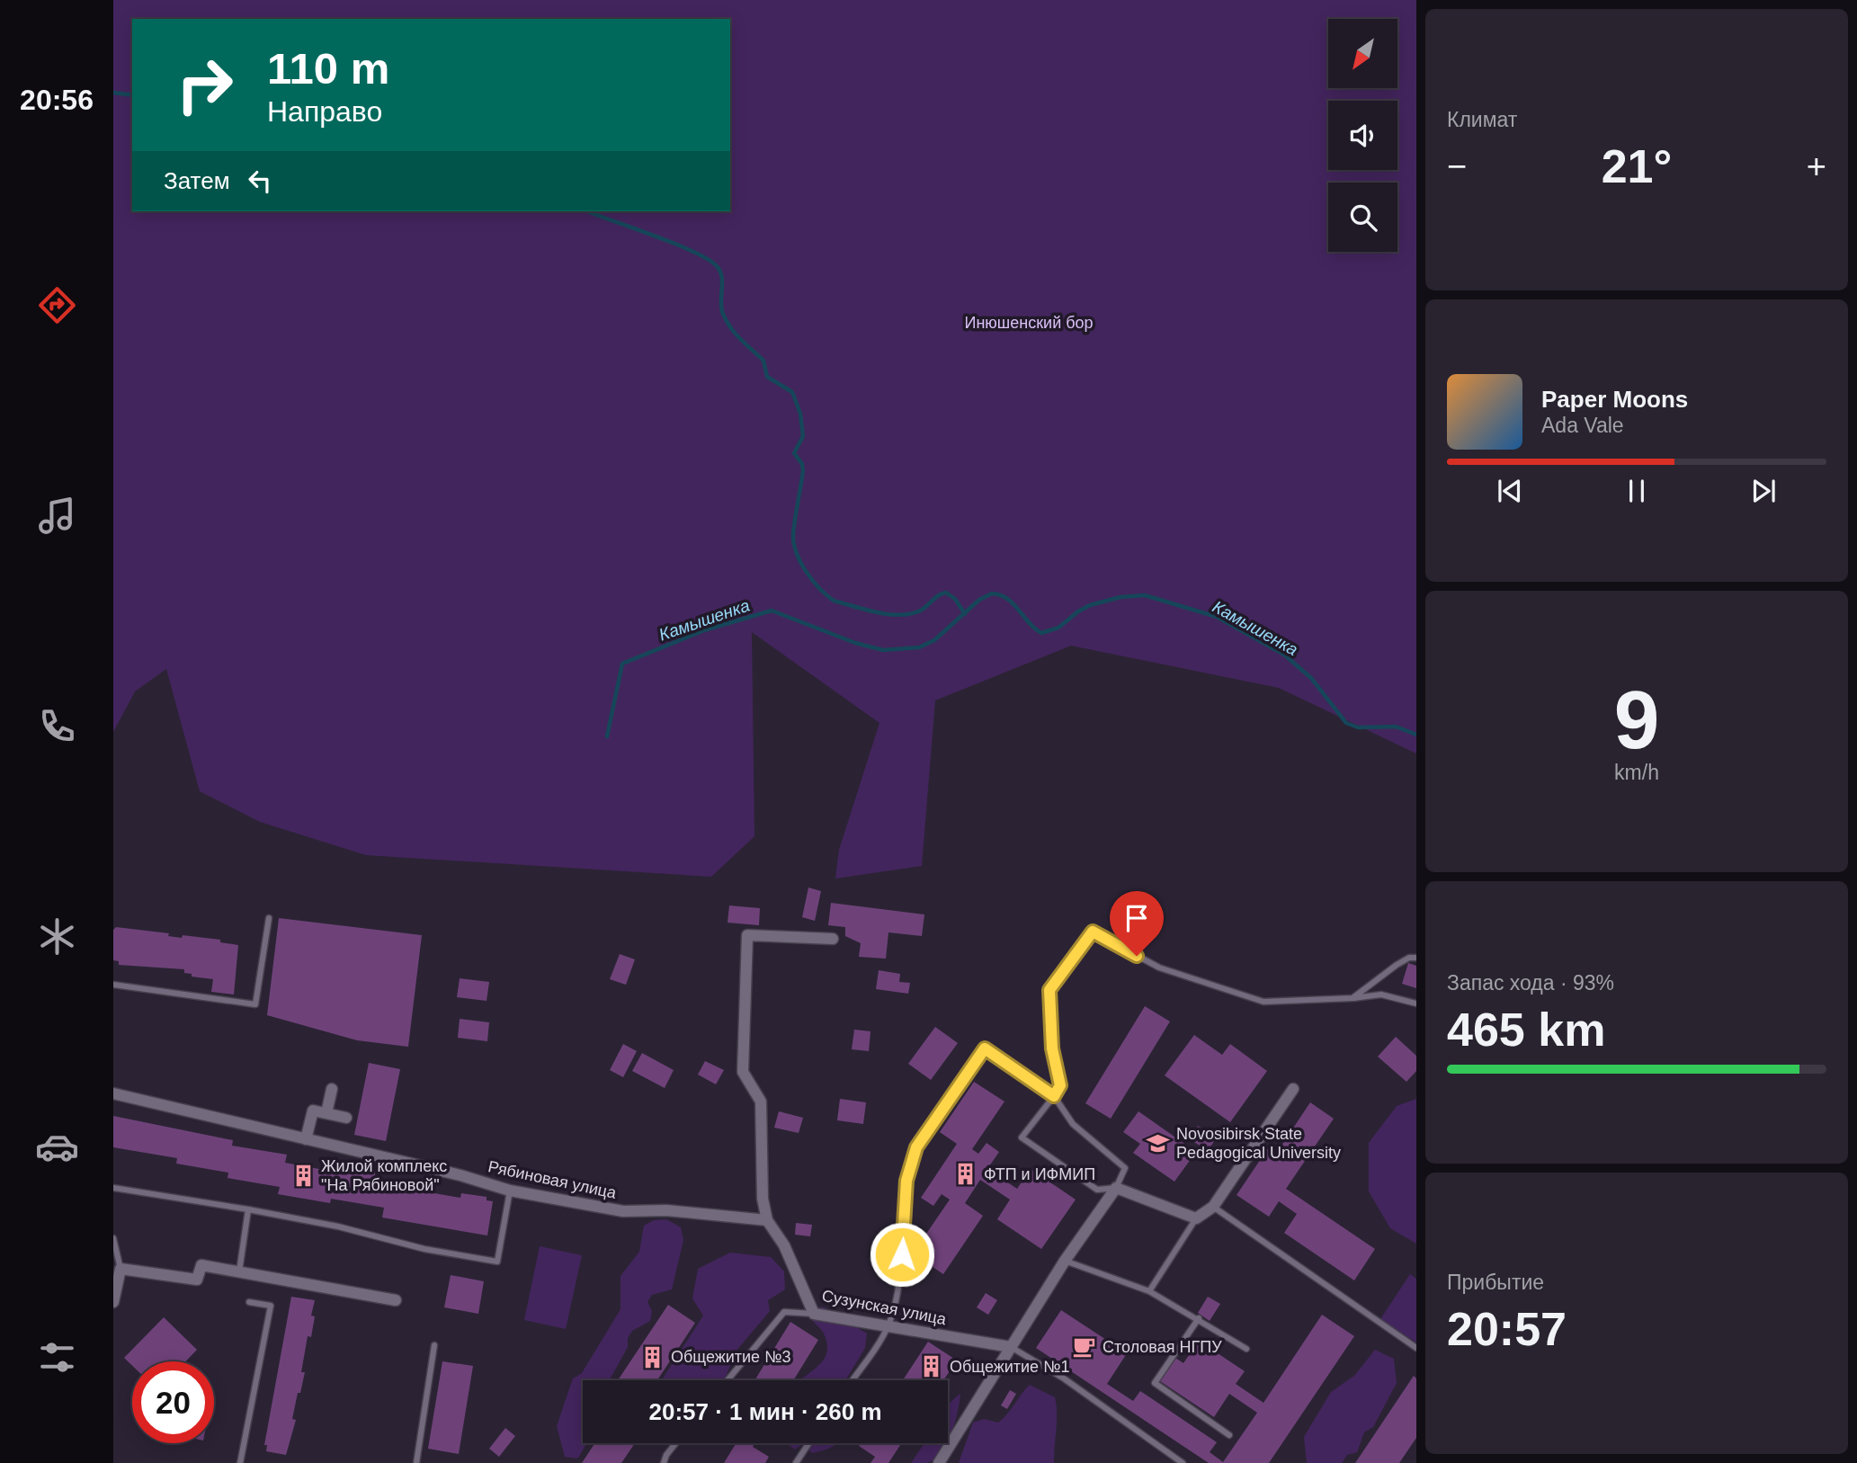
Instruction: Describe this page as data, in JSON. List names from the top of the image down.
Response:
{
  "streets": {
    "street": ["Рябиновая улица", "Сузунская улица"]
  },
  "crossings": [
    ["Рябиновая улица", "Сузунская улица"]
  ],
  "water": ["Камышенка"],
  "parks": ["Инюшенский бор"],
  "places": {
    "school or university": ["Novosibirsk State Pedagogical University"],
    "building": [
      "ФТП и ИФМИП",
      "Жилой комплекс \"На Рябиновой\"",
      "Общежитие №3",
      "Общежитие №1"
    ],
    "cafe": ["Столовая НГПУ"]
  },
  "north": "bottom left",
  "page": {
    "tabs": "20:56",
    "tile": [
      "Климат",
      ["9", "km/h"],
      ["Запас хода · 93%", "465 km"],
      ["Прибытие", "20:57"]
    ],
    "turn": ["110 m", "Направо"],
    "heat": ["−", "21°", "+"],
    "then": "Затем",
    "song": ["Paper Moons", "Ada Vale"],
    "limit": "20",
    "trip": "20:57 · 1 мин · 260 m"
  }
}
